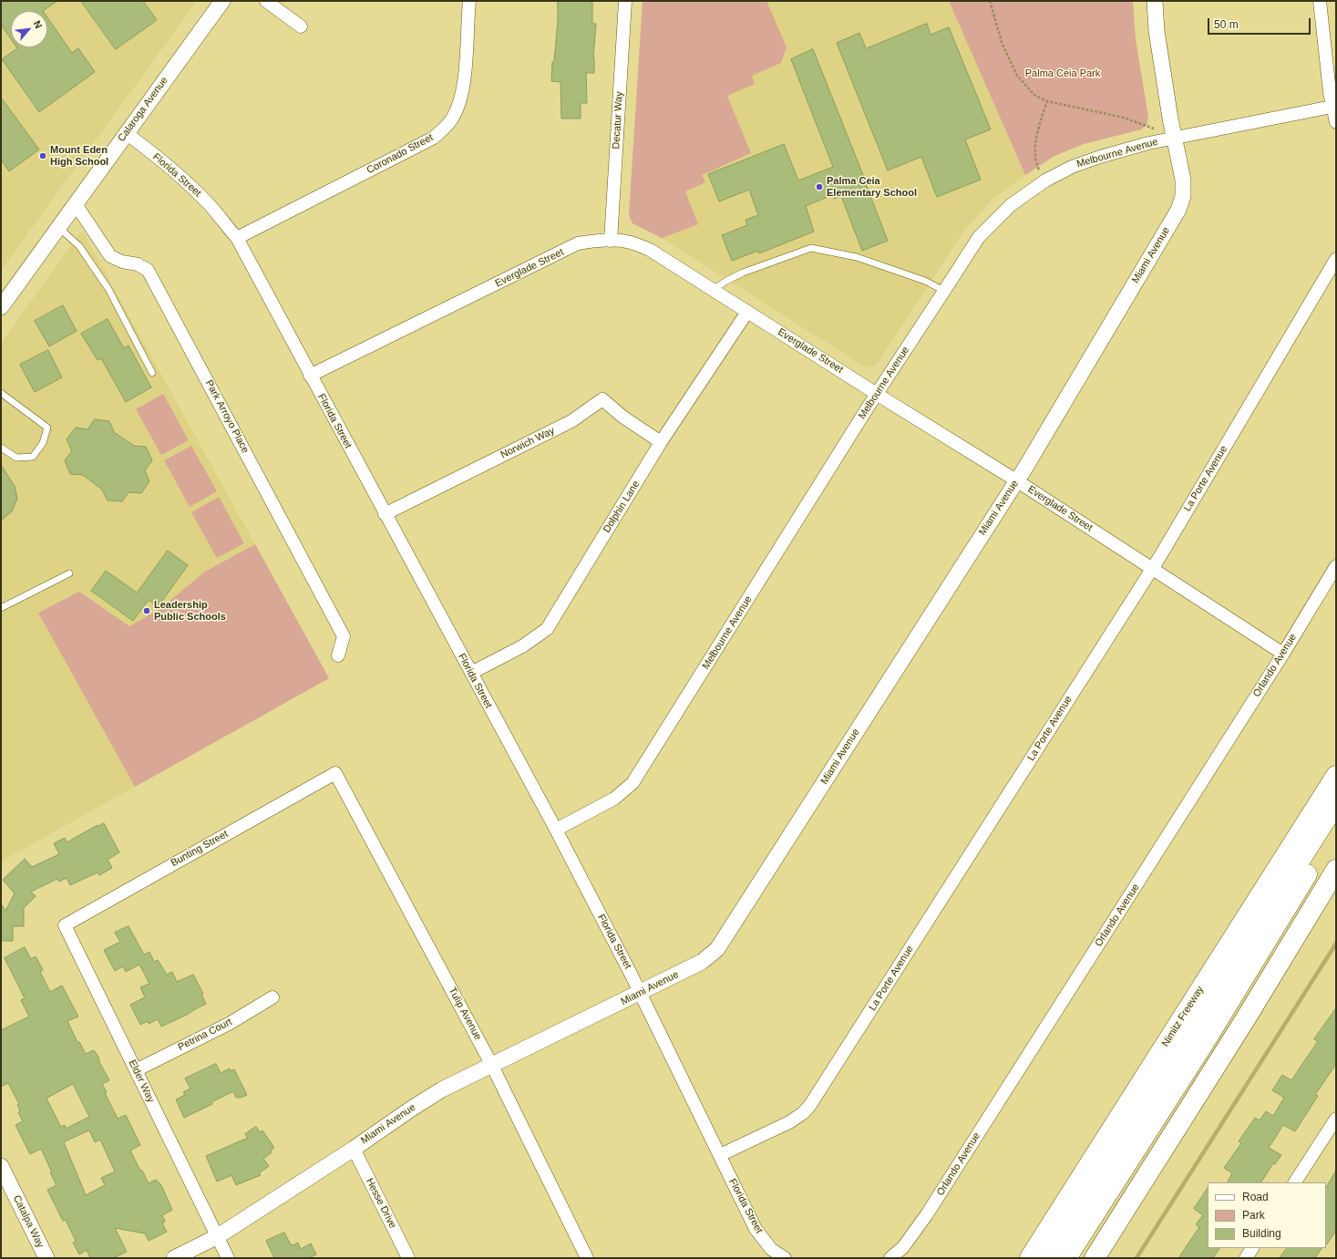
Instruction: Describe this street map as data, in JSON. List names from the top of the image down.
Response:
{
  "streets": {
    "highway": ["Nimitz Freeway"],
    "street": [
      "Calaroga Avenue",
      "Decatur Way",
      "Melbourne Avenue",
      "Coronado Street",
      "Florida Street",
      "Miami Avenue",
      "Everglade Street",
      "Park Arroyo Place",
      "Norwich Way",
      "La Porte Avenue",
      "Dolphin Lane",
      "Orlando Avenue",
      "Bunting Street",
      "Tulip Avenue",
      "Petrina Court",
      "Elder Way",
      "Hesse Drive",
      "Catalpa Way"
    ]
  },
  "crossings": [
    ["Calaroga Avenue", "Florida Street"],
    ["Calaroga Avenue", "Park Arroyo Place"],
    ["Decatur Way", "Everglade Street"],
    ["Melbourne Avenue", "Florida Street"],
    ["Melbourne Avenue", "Miami Avenue"],
    ["Melbourne Avenue", "Everglade Street"],
    ["Coronado Street", "Florida Street"],
    ["Florida Street", "Miami Avenue"],
    ["Florida Street", "Everglade Street"],
    ["Florida Street", "Norwich Way"],
    ["Florida Street", "La Porte Avenue"],
    ["Florida Street", "Dolphin Lane"],
    ["Miami Avenue", "Everglade Street"],
    ["Miami Avenue", "Tulip Avenue"],
    ["Miami Avenue", "Elder Way"],
    ["Miami Avenue", "Hesse Drive"],
    ["Everglade Street", "La Porte Avenue"],
    ["Everglade Street", "Dolphin Lane"],
    ["Everglade Street", "Orlando Avenue"],
    ["Norwich Way", "Dolphin Lane"],
    ["Bunting Street", "Tulip Avenue"],
    ["Bunting Street", "Elder Way"],
    ["Petrina Court", "Elder Way"]
  ],
  "parks": ["Palma Ceia Park"],
  "places": ["Mount Eden High School", "Palma Ceia Elementary School", "Leadership Public Schools"],
  "legend": ["Road", "Park", "Building"],
  "scale_bar": "50 m",
  "north": "top right"
}
